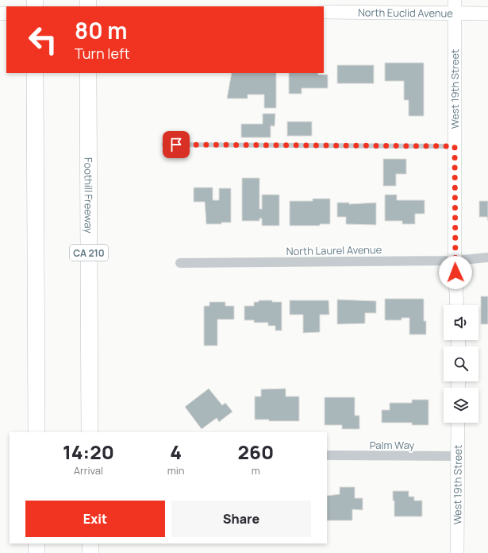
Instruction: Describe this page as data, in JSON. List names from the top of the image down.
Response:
{
  "streets": {
    "highway": ["Foothill Freeway", "CA 210"],
    "main road": ["North Euclid Avenue", "West 19th Street"],
    "street": ["North Laurel Avenue", "Palm Way"]
  },
  "crossings": [
    ["North Euclid Avenue", "West 19th Street"],
    ["West 19th Street", "North Laurel Avenue"],
    ["West 19th Street", "Palm Way"]
  ],
  "page": {
    "turn": ["80 m", "Turn left"],
    "eta": [
      "14:20",
      "Arrival",
      "4",
      "min",
      "260",
      "m"
    ],
    "buttons": ["Exit", "Share"]
  }
}
